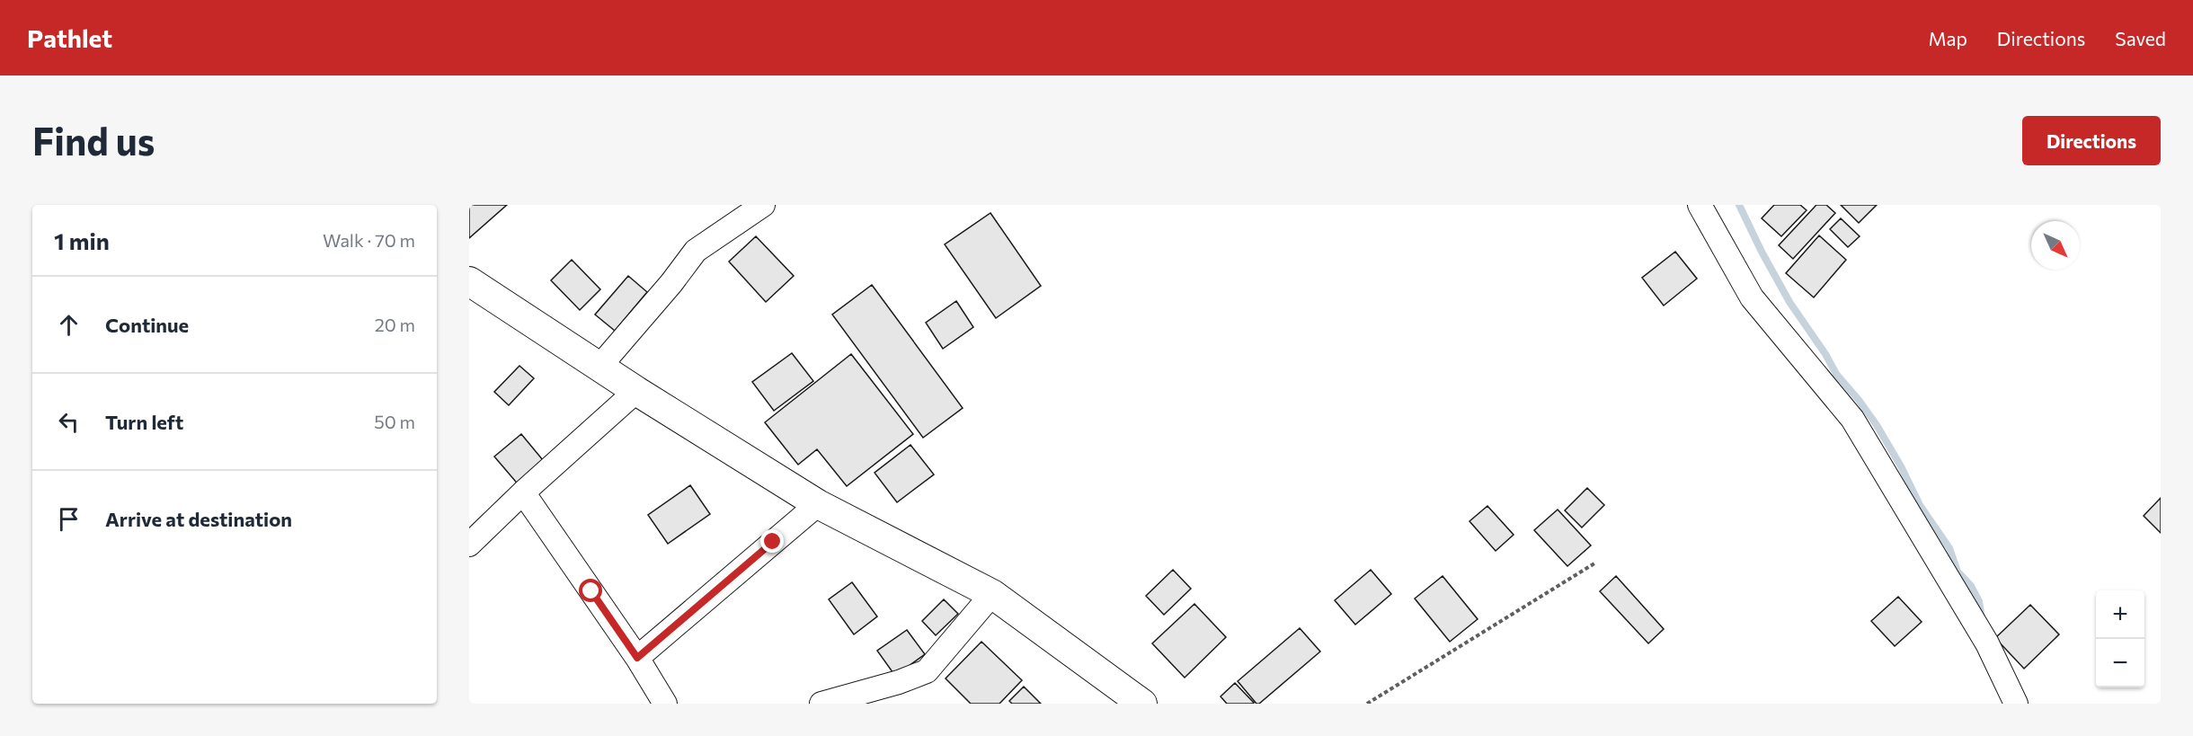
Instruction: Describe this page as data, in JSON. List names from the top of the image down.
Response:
{
  "north": "bottom right",
  "page": {
    "header": "Pathlet",
    "nav": ["Map", "Directions", "Saved"],
    "buttons": "Directions",
    "title": "Find us",
    "heading": ["1 min", "Walk · 70 m"],
    "list": [
      ["Continue", "20 m"],
      ["Turn left", "50 m"],
      "Arrive at destination"
    ],
    "map_buttons": ["+", "−"]
  }
}
